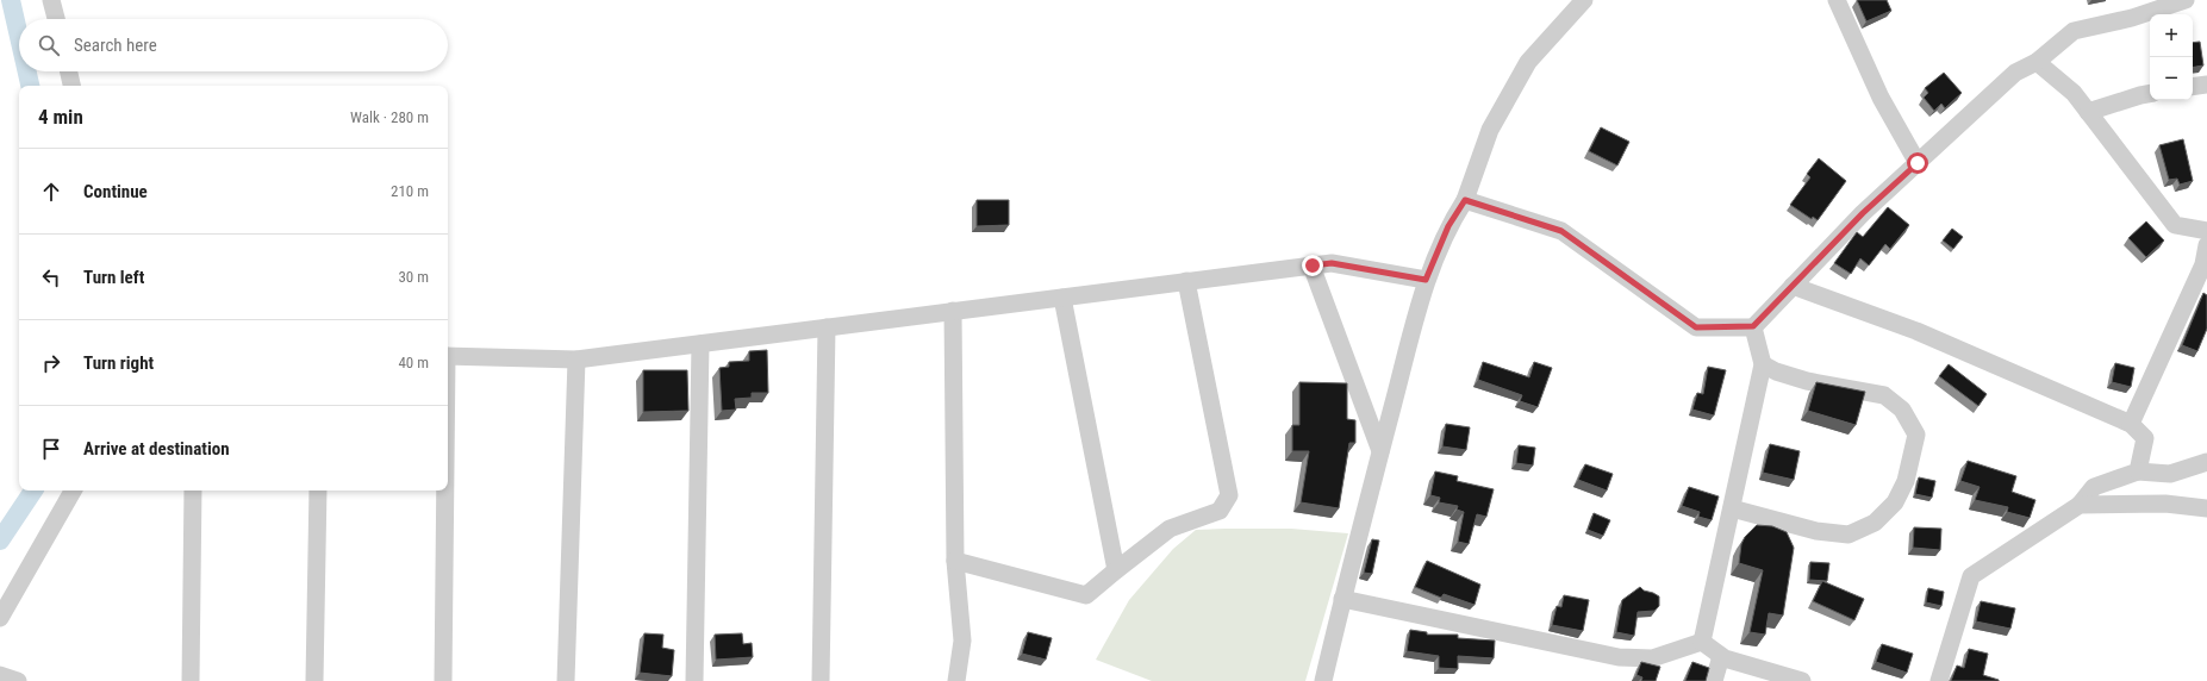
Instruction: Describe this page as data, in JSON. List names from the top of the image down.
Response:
{
  "page": {
    "map_buttons": ["+", "−"],
    "search": "Search here",
    "heading": ["4 min", "Walk · 280 m"],
    "list": [
      ["Continue", "210 m"],
      ["Turn left", "30 m"],
      ["Turn right", "40 m"],
      "Arrive at destination"
    ]
  }
}
